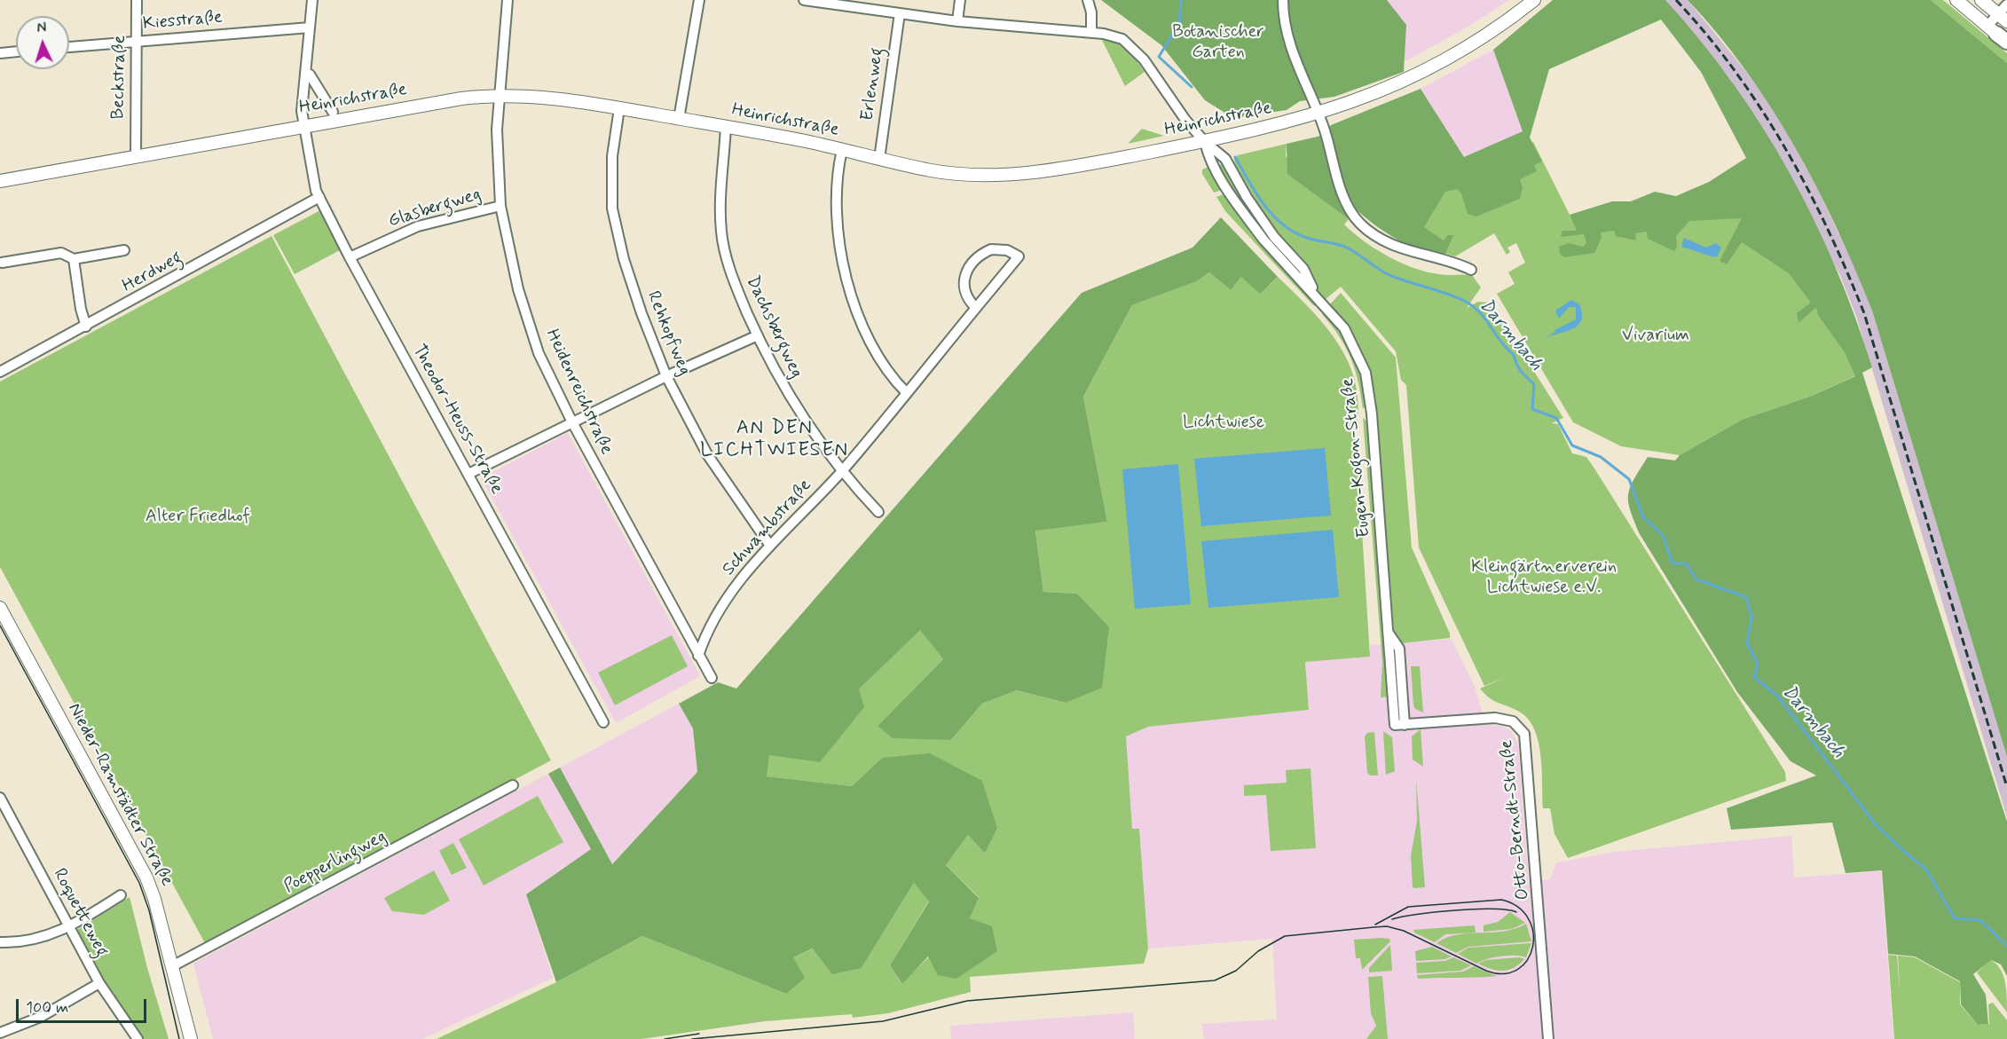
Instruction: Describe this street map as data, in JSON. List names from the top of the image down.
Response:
{
  "streets": {
    "main road": ["Heinrichstraße", "Nieder-Ramstädter Straße"],
    "street": [
      "Kiesstraße",
      "Beckstraße",
      "Erlenweg",
      "Glasbergweg",
      "Herdweg",
      "Dachsbergweg",
      "Rehkopfweg",
      "Heidenreichstraße",
      "Theodor-Heuss-Straße",
      "Eugen-Kogon-Straße",
      "Schwambstraße",
      "Otto-Berndt-Straße",
      "Poepperlingweg",
      "Roquetteweg"
    ]
  },
  "crossings": [
    ["Kiesstraße", "Beckstraße"],
    ["Kiesstraße", "Theodor-Heuss-Straße"],
    ["Beckstraße", "Heinrichstraße"],
    ["Erlenweg", "Heinrichstraße"],
    ["Heinrichstraße", "Dachsbergweg"],
    ["Heinrichstraße", "Rehkopfweg"],
    ["Heinrichstraße", "Heidenreichstraße"],
    ["Heinrichstraße", "Theodor-Heuss-Straße"],
    ["Heinrichstraße", "Eugen-Kogon-Straße"],
    ["Glasbergweg", "Heidenreichstraße"],
    ["Glasbergweg", "Theodor-Heuss-Straße"],
    ["Herdweg", "Theodor-Heuss-Straße"],
    ["Dachsbergweg", "Schwambstraße"],
    ["Rehkopfweg", "Schwambstraße"],
    ["Heidenreichstraße", "Schwambstraße"],
    ["Eugen-Kogon-Straße", "Otto-Berndt-Straße"],
    ["Nieder-Ramstädter Straße", "Poepperlingweg"]
  ],
  "districts": ["AN DEN LICHTWIESEN"],
  "water": ["Darmbach"],
  "parks": [
    "Botanischer Garten",
    "Vivarium",
    "Lichtwiese",
    "Alter Friedhof",
    "Kleingärtnerverein Lichtwiese e.V."
  ],
  "scale_bar": "100 m",
  "north": "top"
}
